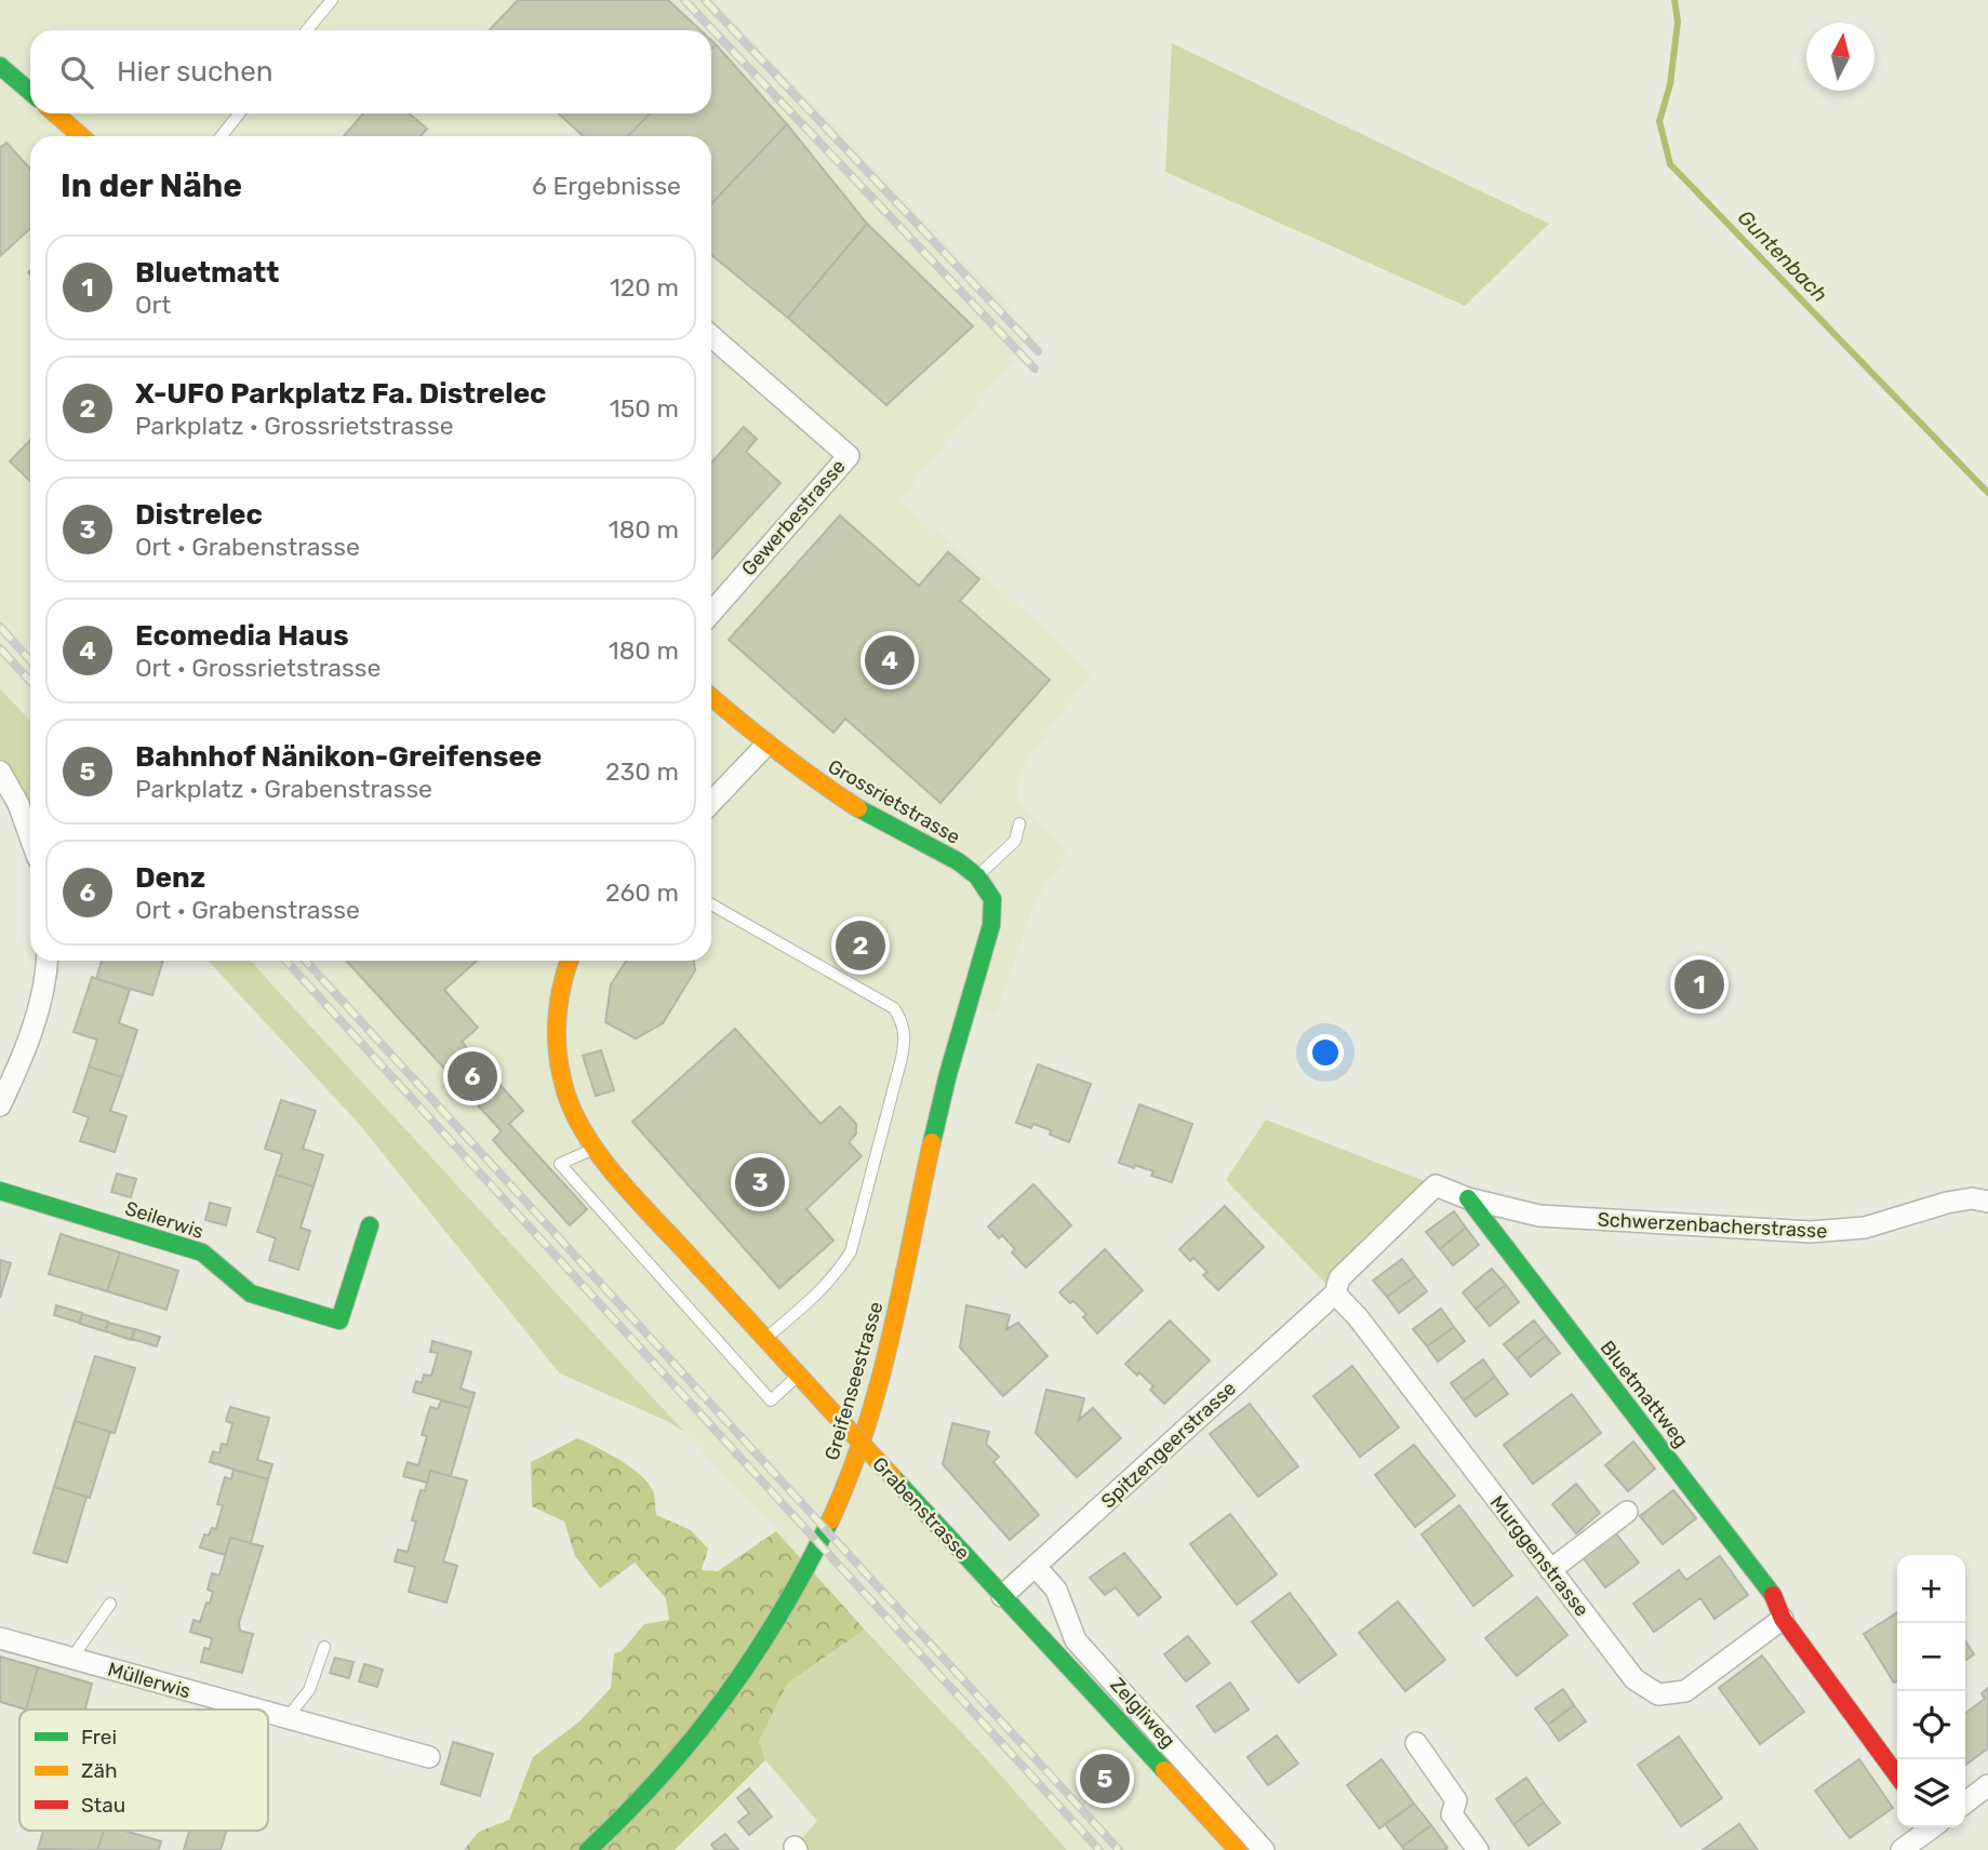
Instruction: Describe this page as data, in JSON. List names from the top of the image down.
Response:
{
  "streets": {
    "street": [
      "Gewerbestrasse",
      "Grossrietstrasse",
      "Seilerwis",
      "Schwerzenbacherstrasse",
      "Greifenseestrasse",
      "Bluetmattweg",
      "Spitzengeerstrasse",
      "Grabenstrasse",
      "Murggenstrasse",
      "Müllerwis",
      "Zelgliweg"
    ]
  },
  "crossings": [
    ["Grossrietstrasse", "Greifenseestrasse"],
    ["Schwerzenbacherstrasse", "Bluetmattweg"],
    ["Schwerzenbacherstrasse", "Spitzengeerstrasse"],
    ["Bluetmattweg", "Murggenstrasse"],
    ["Spitzengeerstrasse", "Grabenstrasse"],
    ["Spitzengeerstrasse", "Murggenstrasse"],
    ["Spitzengeerstrasse", "Zelgliweg"]
  ],
  "water": ["Guntenbach"],
  "legend": ["Frei", "Zäh", "Stau"],
  "north": "top",
  "page": {
    "search": "Hier suchen",
    "heading": ["In der Nähe", "6 Ergebnisse"],
    "list": [
      {
        "mark": "1",
        "name": "Bluetmatt",
        "note": "Ort",
        "value": "120 m"
      },
      {
        "mark": "2",
        "name": "X-UFO Parkplatz Fa. Distrelec",
        "note": "Parkplatz · Grossrietstrasse",
        "value": "150 m"
      },
      {
        "mark": "3",
        "name": "Distrelec",
        "note": "Ort · Grabenstrasse",
        "value": "180 m"
      },
      {
        "mark": "4",
        "name": "Ecomedia Haus",
        "note": "Ort · Grossrietstrasse",
        "value": "180 m"
      },
      {
        "mark": "5",
        "name": "Bahnhof Nänikon-Greifensee",
        "note": "Parkplatz · Grabenstrasse",
        "value": "230 m"
      },
      {
        "mark": "6",
        "name": "Denz",
        "note": "Ort · Grabenstrasse",
        "value": "260 m"
      }
    ],
    "pins": [
      "4",
      "2",
      "1",
      "6",
      "3",
      "5"
    ],
    "map_buttons": ["+", "−"]
  }
}
